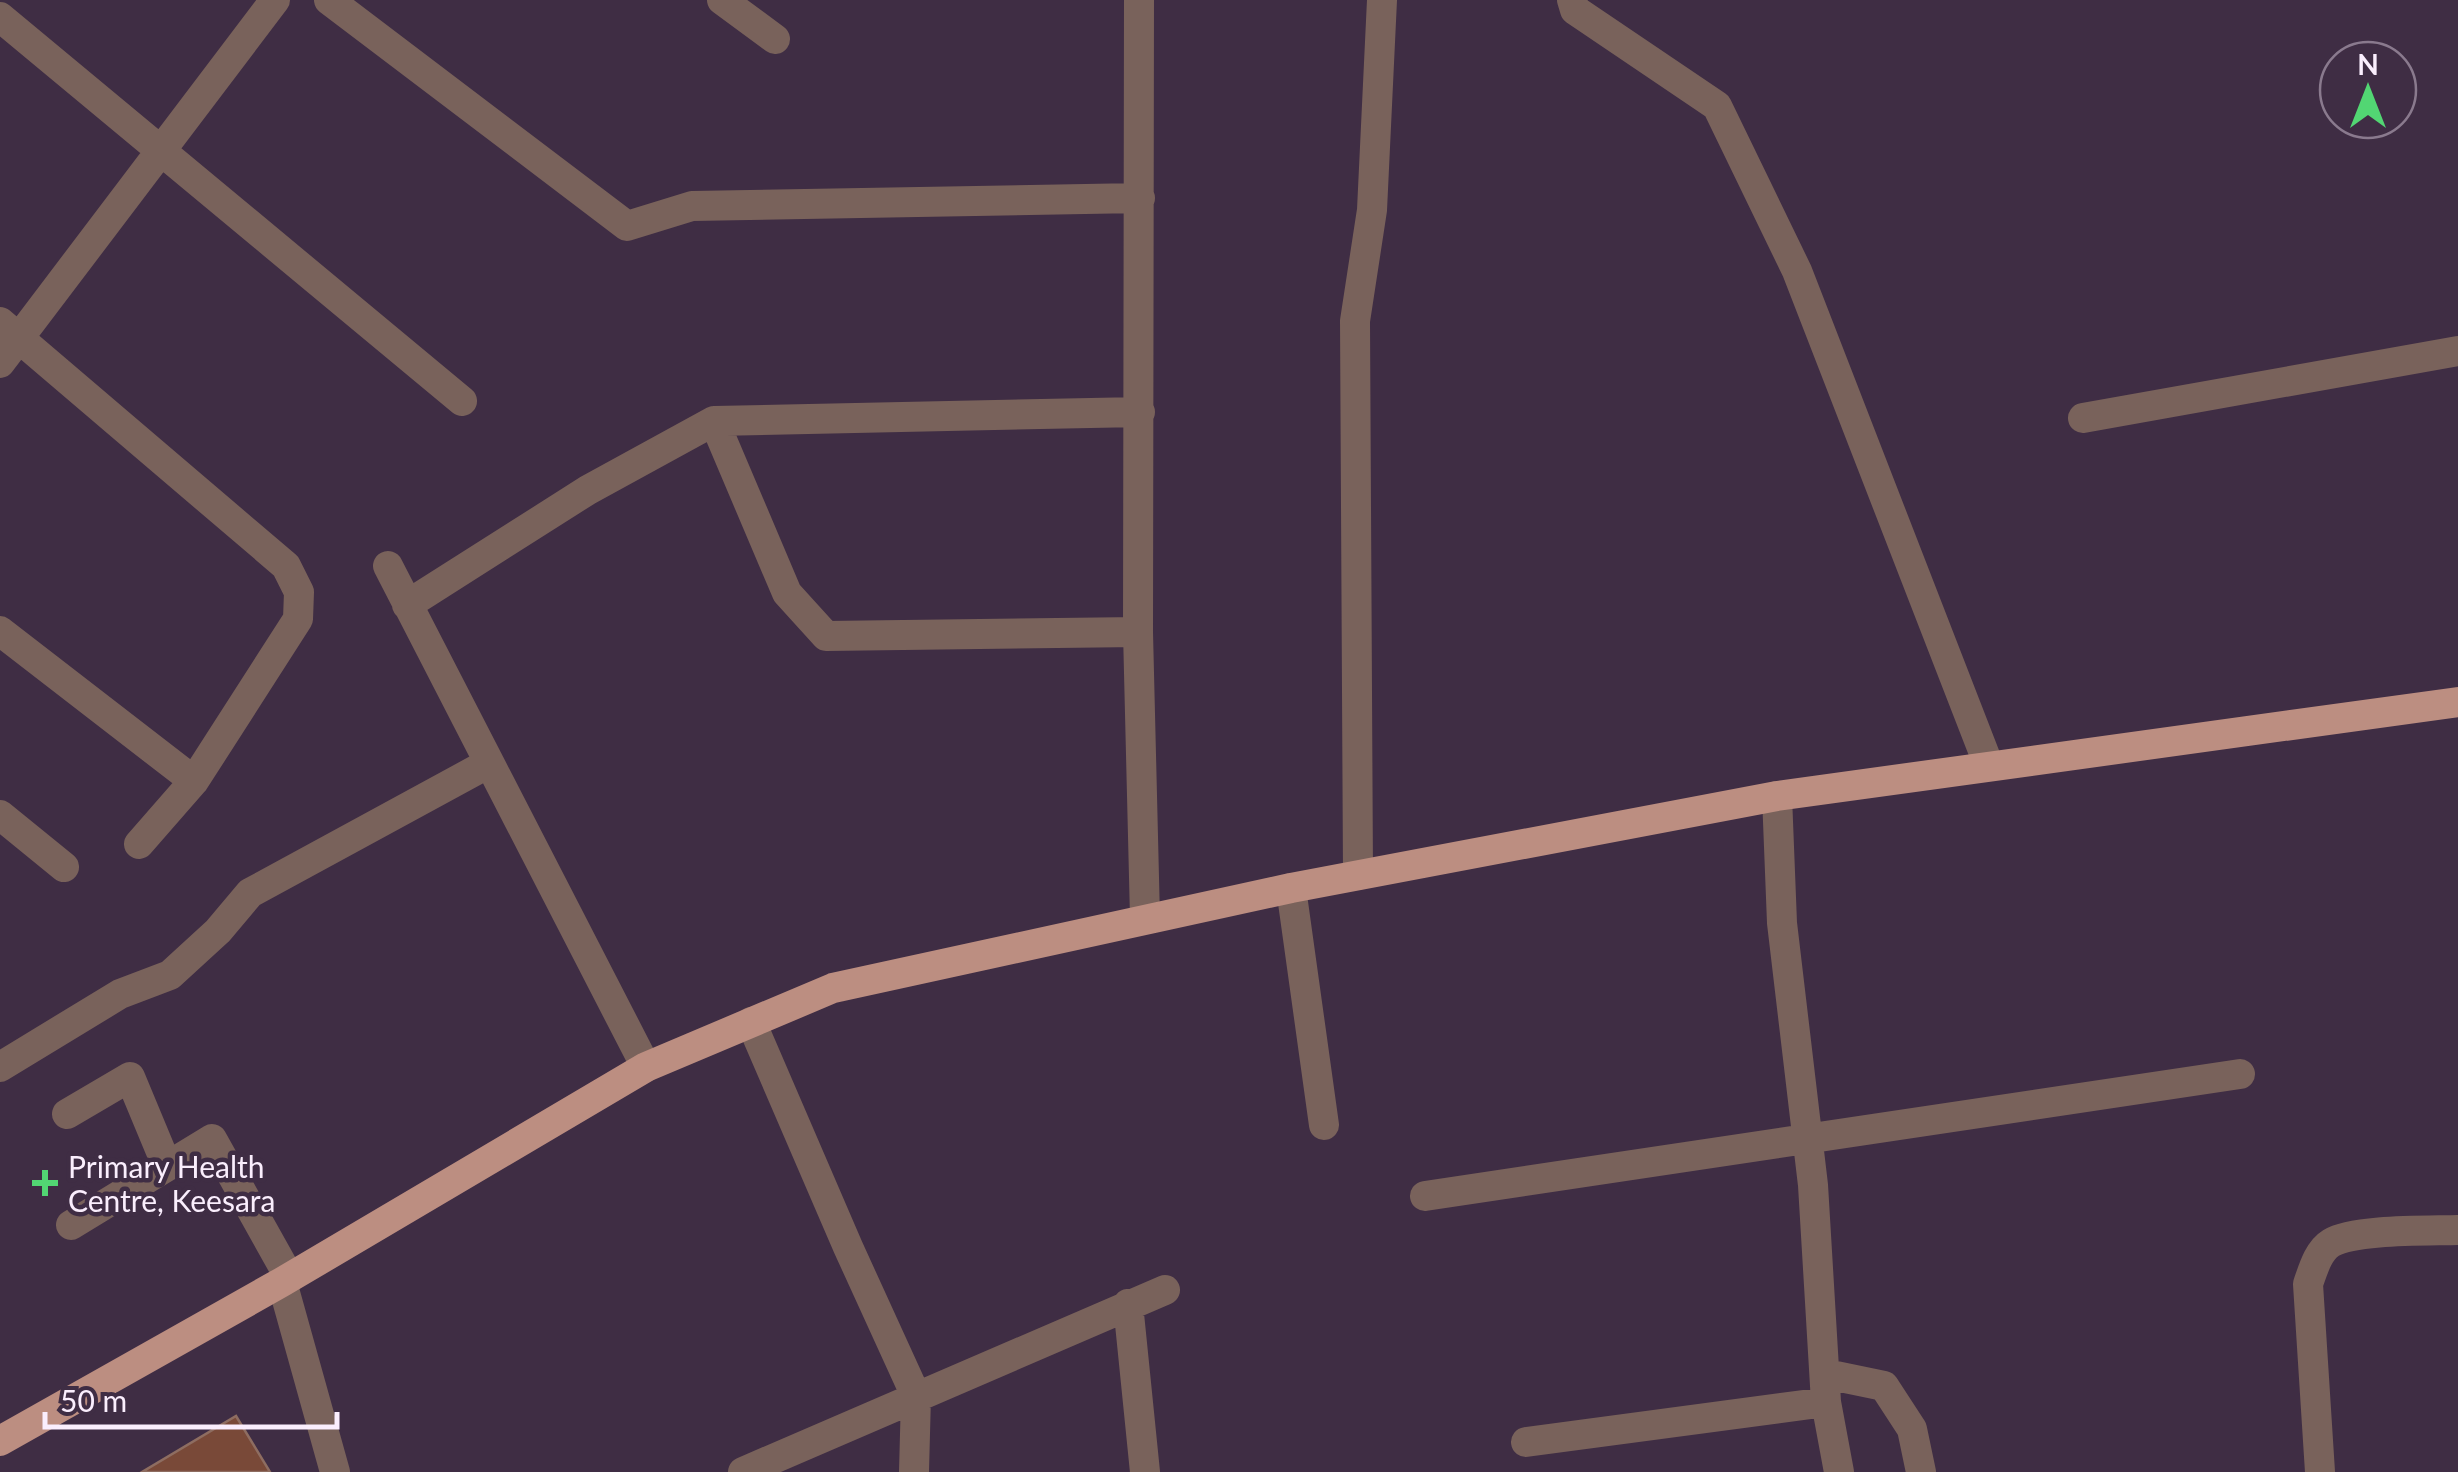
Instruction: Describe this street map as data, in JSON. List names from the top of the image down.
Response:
{
  "places": {
    "health": ["Primary Health Centre, Keesara"]
  },
  "scale_bar": "50 m",
  "north": "top"
}
